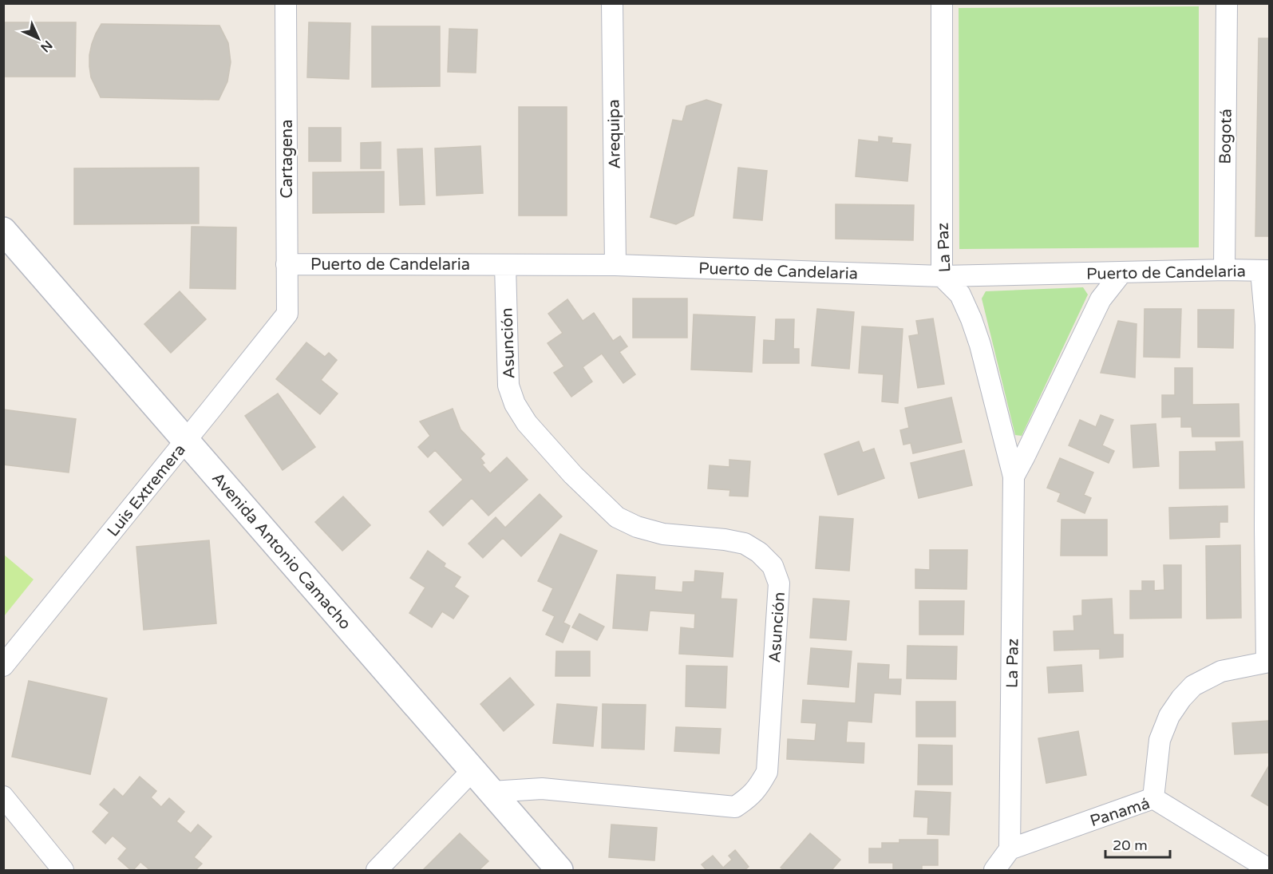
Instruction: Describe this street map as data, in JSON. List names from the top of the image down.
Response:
{
  "streets": {
    "street": [
      "Arequipa",
      "Bogotá",
      "Cartagena",
      "La Paz",
      "Puerto de Candelaria",
      "Asunción",
      "Luis Extremera",
      "Avenida Antonio Camacho",
      "Panamá"
    ]
  },
  "crossings": [
    ["Arequipa", "Puerto de Candelaria"],
    ["Bogotá", "Puerto de Candelaria"],
    ["Cartagena", "Puerto de Candelaria"],
    ["Cartagena", "Luis Extremera"],
    ["La Paz", "Puerto de Candelaria"],
    ["La Paz", "Panamá"],
    ["Puerto de Candelaria", "Asunción"],
    ["Asunción", "Avenida Antonio Camacho"],
    ["Luis Extremera", "Avenida Antonio Camacho"]
  ],
  "scale_bar": "20 m",
  "north": "bottom right"
}
